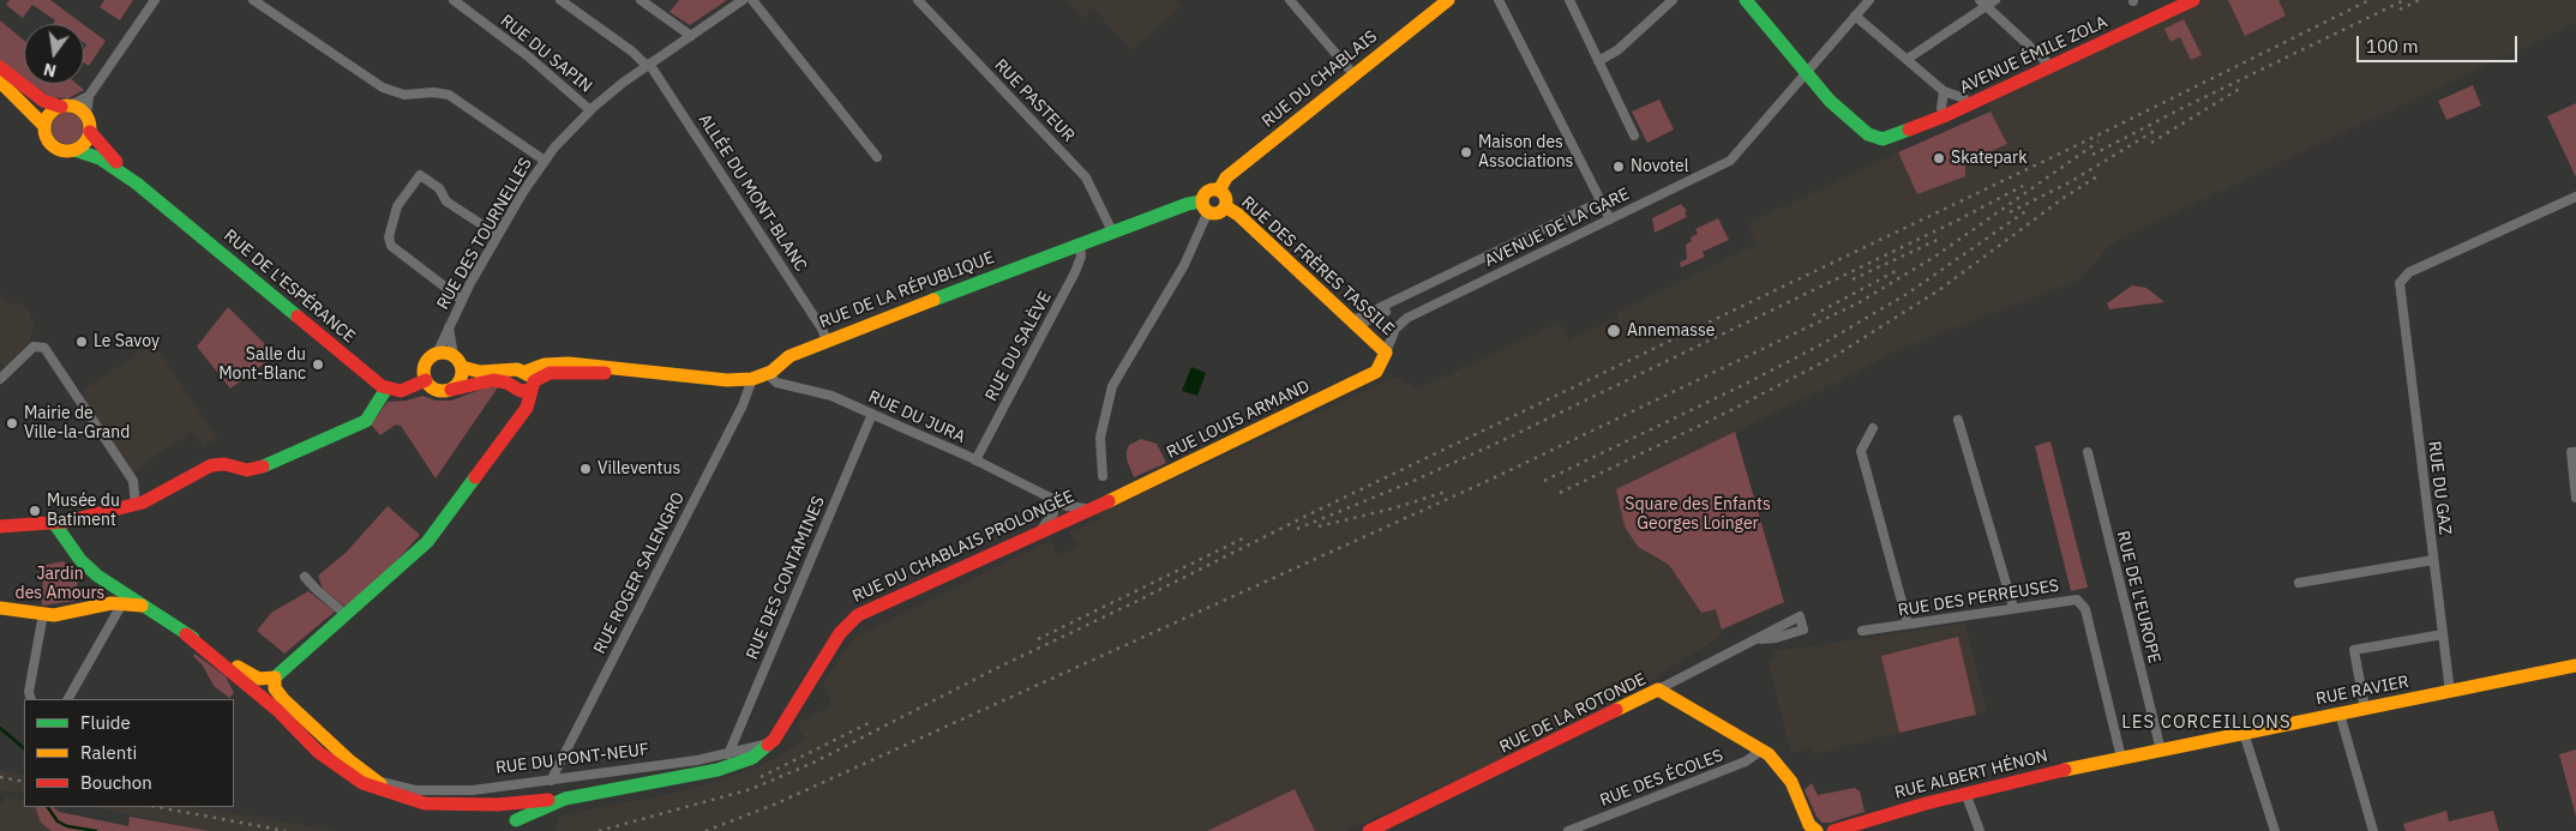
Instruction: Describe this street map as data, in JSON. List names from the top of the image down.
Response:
{
  "streets": {
    "street": [
      "RUE DU SAPIN",
      "AVENUE ÉMILE ZOLA",
      "RUE DU CHABLAIS",
      "RUE PASTEUR",
      "ALLÉE DU MONT-BLANC",
      "AVENUE DE LA GARE",
      "RUE DES TOURNELLES",
      "RUE DES FRÈRES TASSILE",
      "RUE DE L'ESPÉRANCE",
      "RUE DE LA RÉPUBLIQUE",
      "RUE DU SALÈVE",
      "RUE DU JURA",
      "RUE LOUIS ARMAND",
      "RUE DU GAZ",
      "RUE DU CHABLAIS PROLONGÉE",
      "RUE ROGER SALENGRO",
      "RUE DES CONTAMINES",
      "RUE DE L'EUROPE",
      "RUE DES PERREUSES",
      "RUE RAVIER",
      "RUE DE LA ROTONDE",
      "RUE DU PONT-NEUF",
      "RUE ALBERT HÉNON",
      "RUE DES ÉCOLES"
    ]
  },
  "crossings": [
    ["RUE DU SAPIN", "RUE DES TOURNELLES"],
    ["AVENUE ÉMILE ZOLA", "AVENUE DE LA GARE"],
    ["RUE DU CHABLAIS", "RUE DES FRÈRES TASSILE"],
    ["RUE DU CHABLAIS", "RUE DE LA RÉPUBLIQUE"],
    ["RUE PASTEUR", "RUE DE LA RÉPUBLIQUE"],
    ["ALLÉE DU MONT-BLANC", "RUE DES TOURNELLES"],
    ["ALLÉE DU MONT-BLANC", "RUE DE LA RÉPUBLIQUE"],
    ["AVENUE DE LA GARE", "RUE DES FRÈRES TASSILE"],
    ["AVENUE DE LA GARE", "RUE LOUIS ARMAND"],
    ["RUE DES TOURNELLES", "RUE DE LA RÉPUBLIQUE"],
    ["RUE DES FRÈRES TASSILE", "RUE DE LA RÉPUBLIQUE"],
    ["RUE DES FRÈRES TASSILE", "RUE LOUIS ARMAND"],
    ["RUE DE LA RÉPUBLIQUE", "RUE DU SALÈVE"],
    ["RUE DE LA RÉPUBLIQUE", "RUE DU JURA"],
    ["RUE DE LA RÉPUBLIQUE", "RUE ROGER SALENGRO"],
    ["RUE DU SALÈVE", "RUE DU JURA"],
    ["RUE DU JURA", "RUE LOUIS ARMAND"],
    ["RUE DU JURA", "RUE DU CHABLAIS PROLONGÉE"],
    ["RUE DU JURA", "RUE DES CONTAMINES"],
    ["RUE LOUIS ARMAND", "RUE DU CHABLAIS PROLONGÉE"],
    ["RUE DU GAZ", "RUE RAVIER"],
    ["RUE DU CHABLAIS PROLONGÉE", "RUE DU PONT-NEUF"],
    ["RUE ROGER SALENGRO", "RUE DU PONT-NEUF"],
    ["RUE DES CONTAMINES", "RUE DU PONT-NEUF"],
    ["RUE DE L'EUROPE", "RUE RAVIER"],
    ["RUE DES PERREUSES", "RUE RAVIER"],
    ["RUE DES PERREUSES", "RUE ALBERT HÉNON"],
    ["RUE RAVIER", "RUE ALBERT HÉNON"],
    ["RUE DE LA ROTONDE", "RUE DES ÉCOLES"]
  ],
  "districts": ["LES CORCEILLONS"],
  "parks": ["Square des Enfants Georges Loinger", "Jardin des Amours"],
  "places": [
    "Maison des Associations",
    "Skatepark",
    "Novotel",
    "Annemasse",
    "Le Savoy",
    "Salle du Mont-Blanc",
    "Mairie de Ville-la-Grand",
    "Villeventus",
    "Musée du Batiment"
  ],
  "legend": ["Fluide", "Ralenti", "Bouchon"],
  "scale_bar": "100 m",
  "north": "bottom"
}
